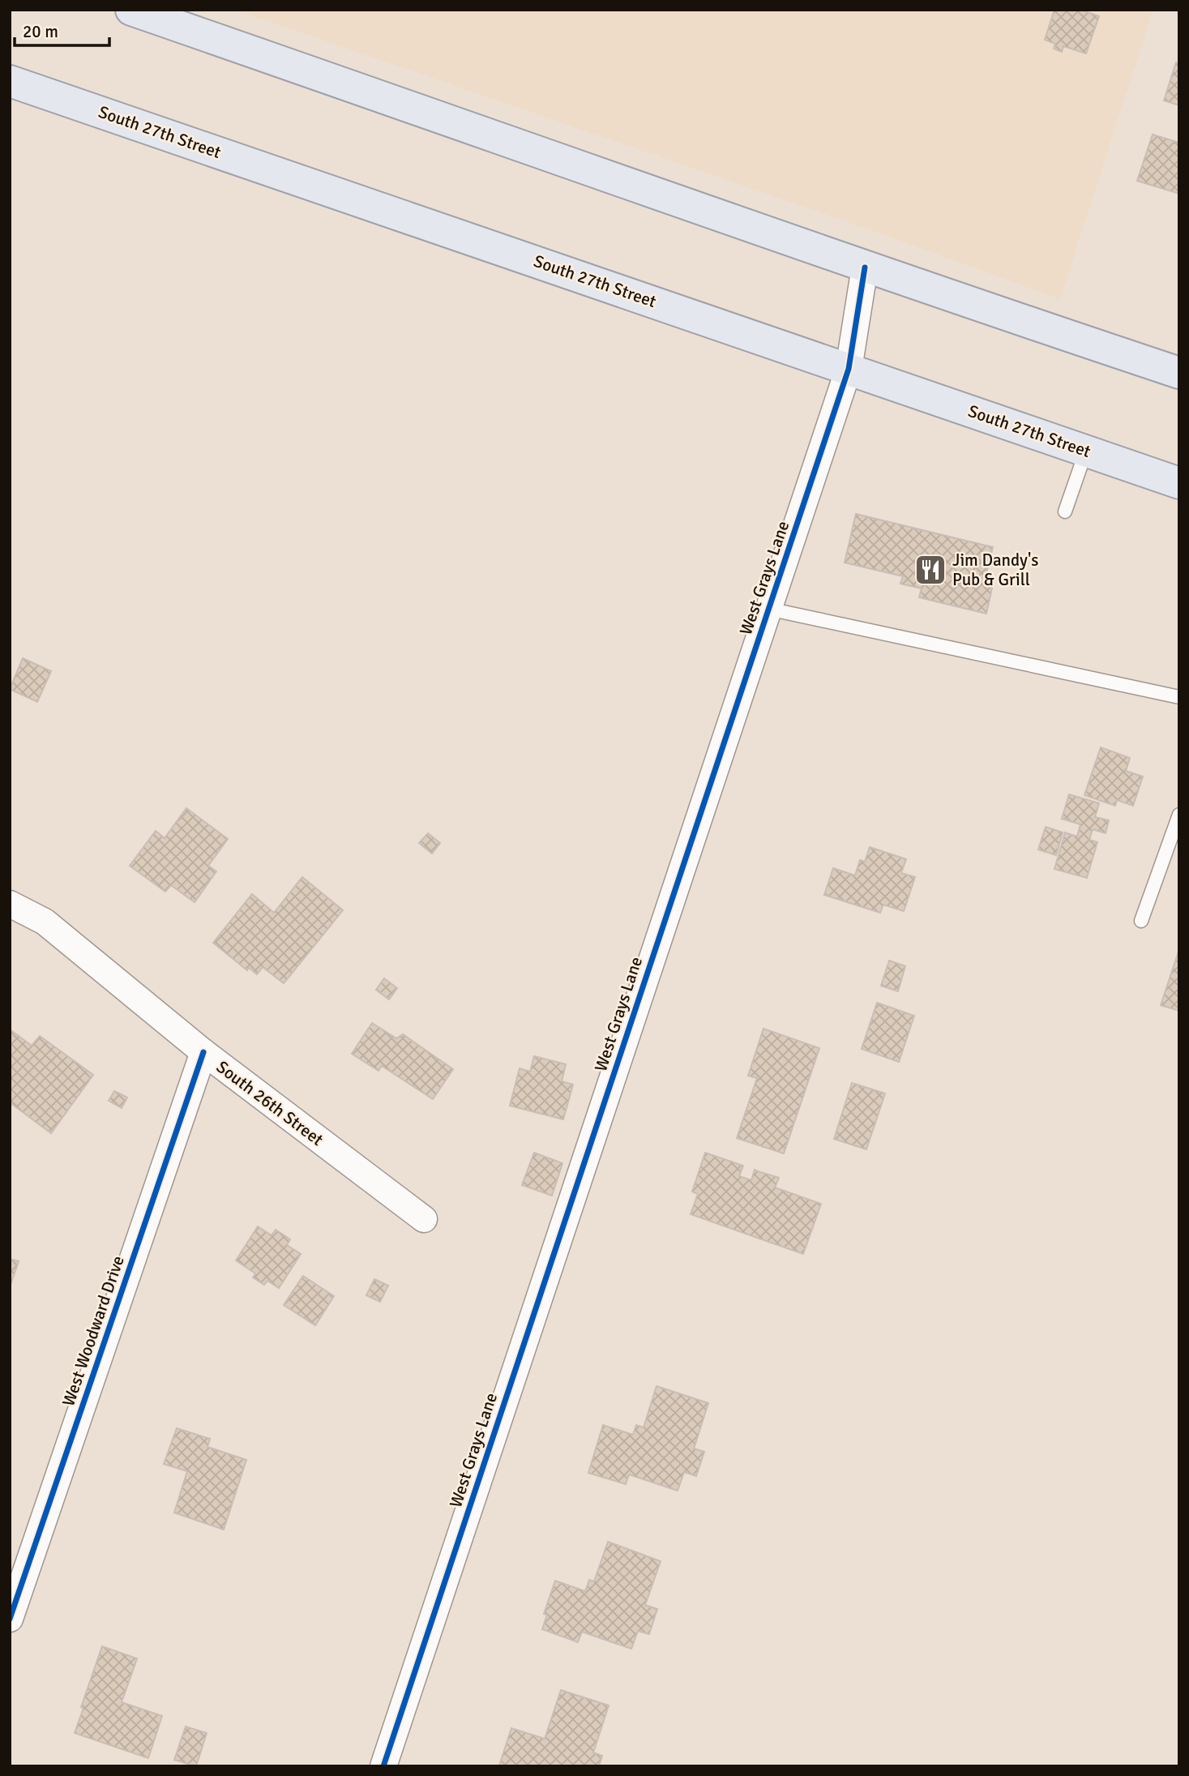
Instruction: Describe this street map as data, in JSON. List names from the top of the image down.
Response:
{
  "streets": {
    "main road": ["South 27th Street"],
    "street": ["West Grays Lane", "South 26th Street", "West Woodward Drive"]
  },
  "crossings": [
    ["South 27th Street", "West Grays Lane"],
    ["South 26th Street", "West Woodward Drive"]
  ],
  "places": {
    "restaurant": ["Jim Dandy's Pub & Grill"]
  },
  "scale_bar": "20 m"
}
